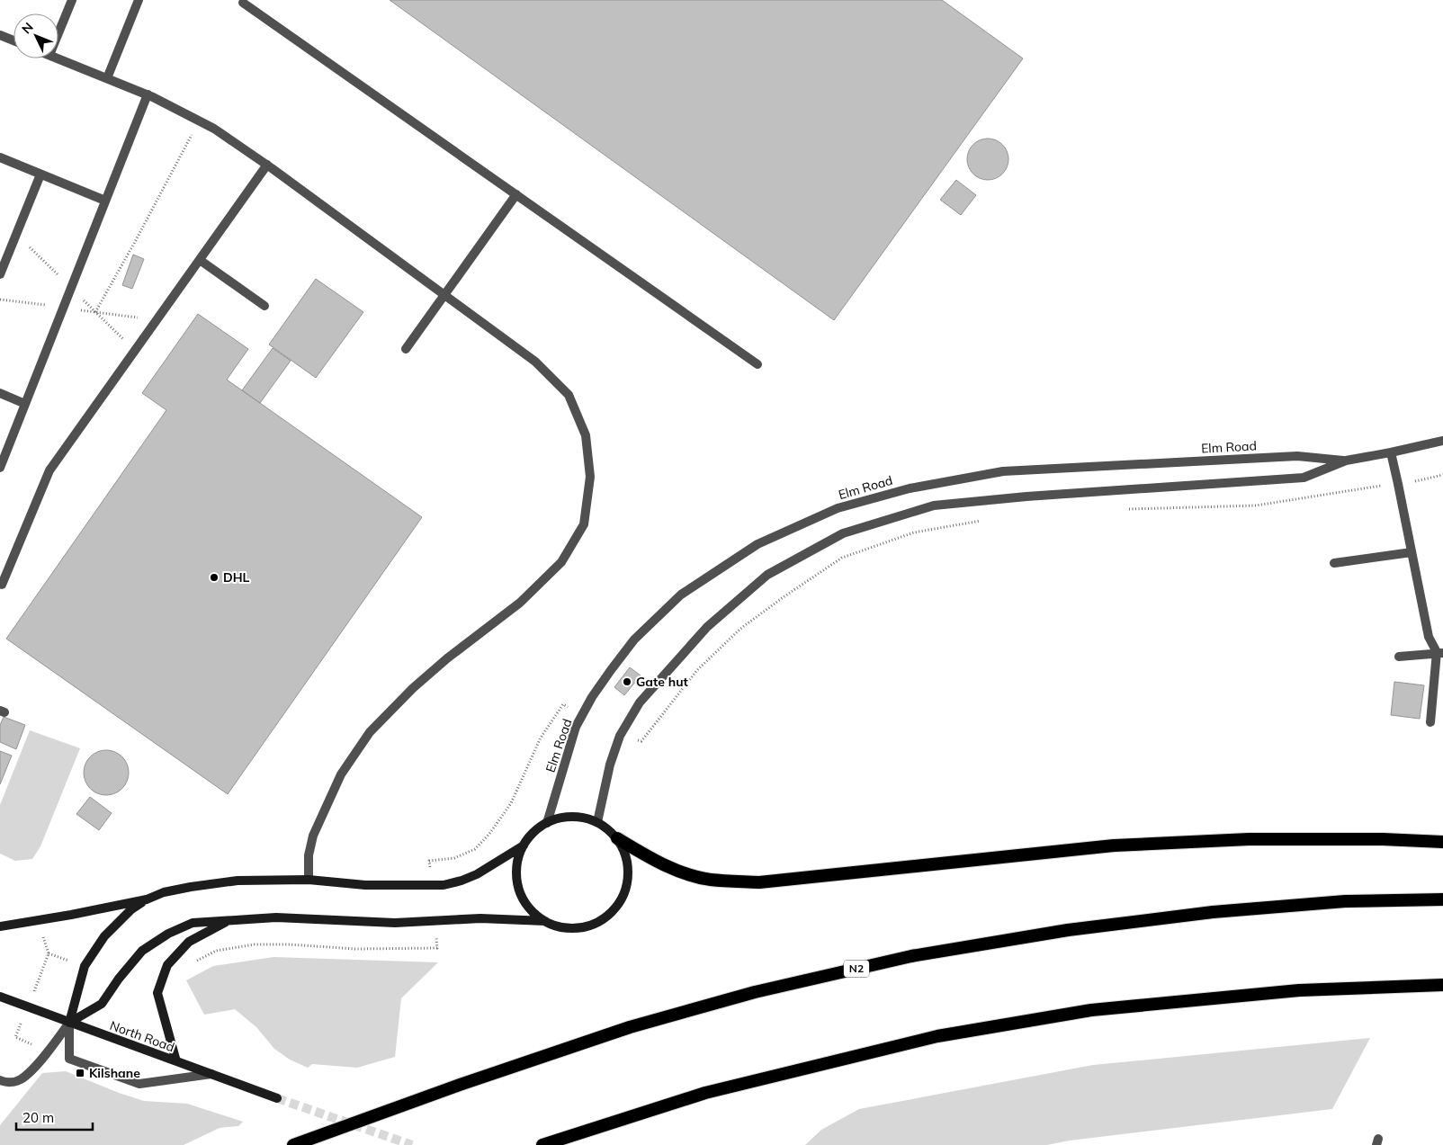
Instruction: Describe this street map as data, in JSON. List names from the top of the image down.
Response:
{
  "streets": {
    "highway": ["N2"],
    "main road": ["North Road"],
    "street": ["Elm Road"]
  },
  "places": {
    "other": ["DHL", "Gate hut"],
    "transit": ["Kilshane"]
  },
  "scale_bar": "20 m",
  "north": "top left"
}
